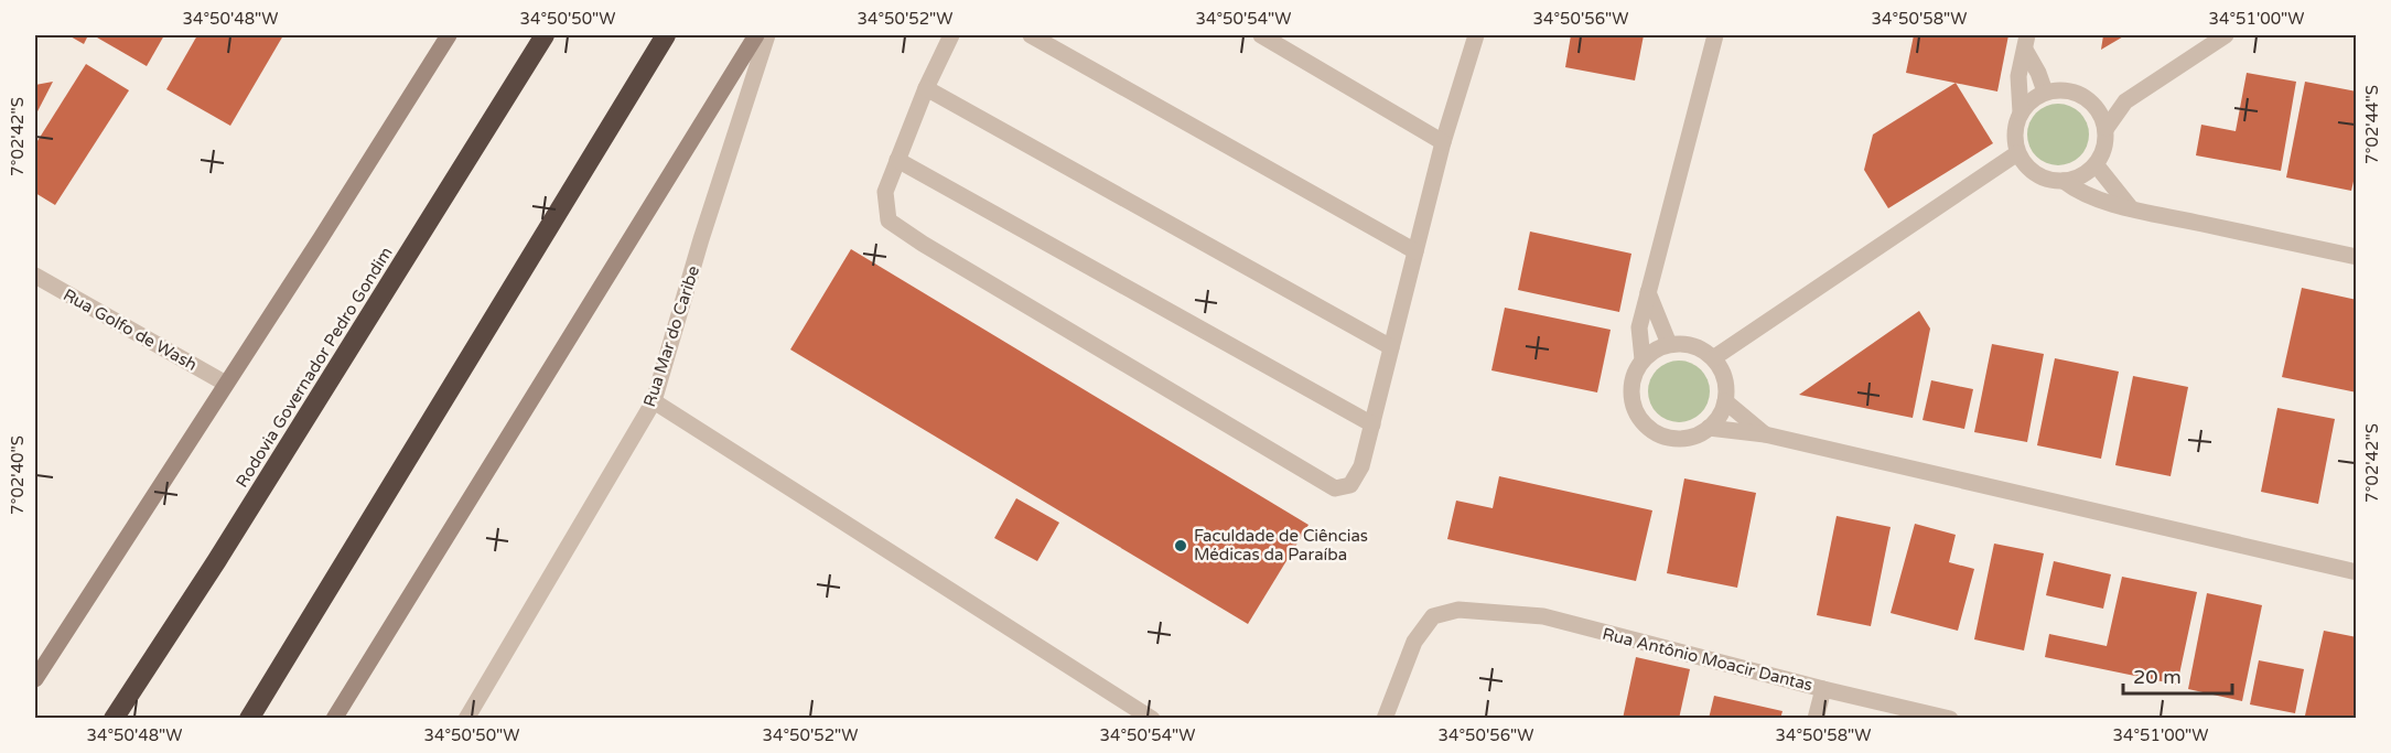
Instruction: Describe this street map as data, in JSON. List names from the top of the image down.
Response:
{
  "streets": {
    "highway": ["Rodovia Governador Pedro Gondim"],
    "street": ["Rua Golfo de Wash", "Rua Mar do Caribe", "Rua Antônio Moacir Dantas"]
  },
  "places": ["Faculdade de Ciências Médicas da Paraíba"],
  "scale_bar": "20 m",
  "coordinates": [
    "34°50'48\"W",
    "34°50'50\"W",
    "34°50'52\"W",
    "34°50'54\"W",
    "34°50'56\"W",
    "34°50'58\"W",
    "34°51'00\"W",
    "7°02'44\"S",
    "7°02'42\"S",
    "7°02'40\"S"
  ]
}
